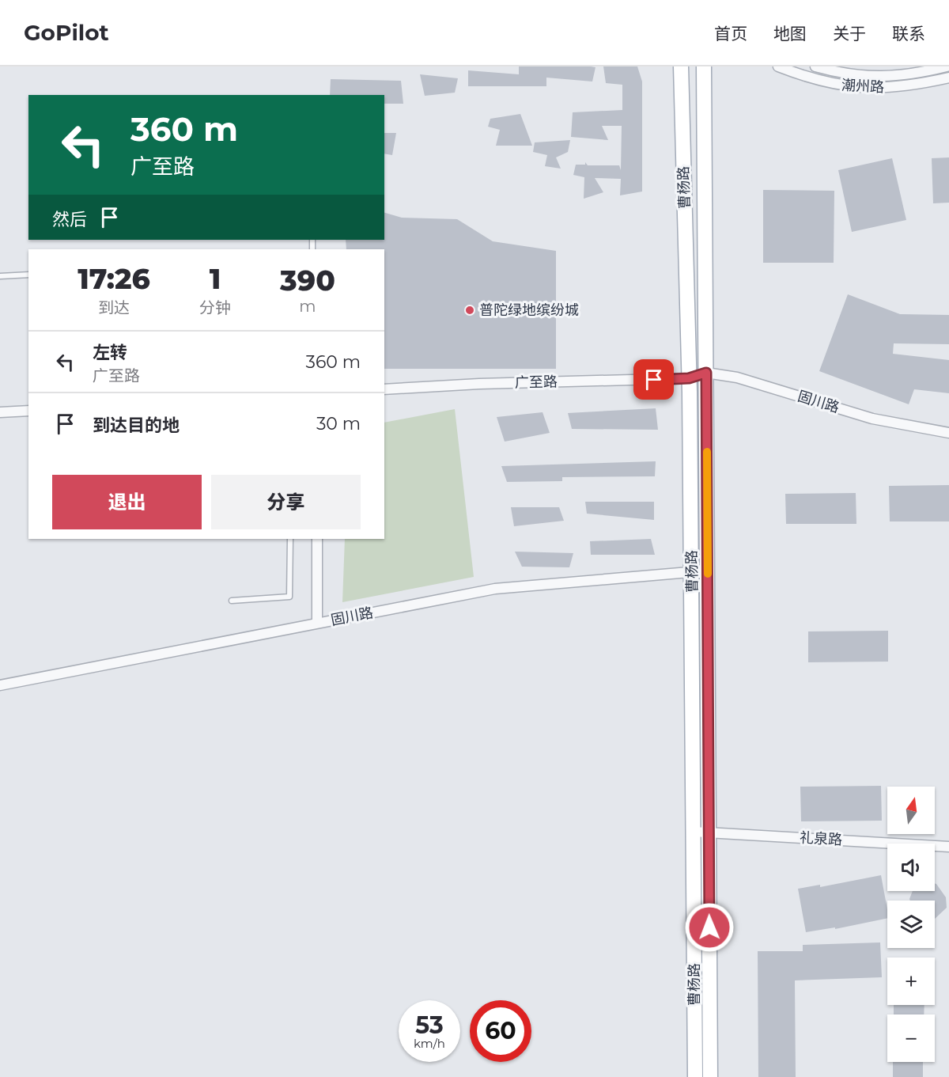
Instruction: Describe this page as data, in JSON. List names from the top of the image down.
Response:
{
  "streets": {
    "main road": ["曹杨路"],
    "street": [
      "潮州路",
      "广至路",
      "固川路",
      "礼泉路"
    ]
  },
  "crossings": [
    ["曹杨路", "广至路"],
    ["曹杨路", "固川路"],
    ["曹杨路", "礼泉路"],
    ["广至路", "固川路"]
  ],
  "places": ["普陀绿地缤纷城"],
  "north": "top",
  "page": {
    "header": "GoPilot",
    "nav": [
      "首页",
      "地图",
      "关于",
      "联系"
    ],
    "turn": ["360 m", "广至路"],
    "then": "然后",
    "eta": [
      "17:26",
      "到达",
      "1",
      "分钟",
      "390",
      "m"
    ],
    "list": [
      {
        "name": "左转",
        "note": "广至路",
        "value": "360 m"
      },
      {
        "name": "到达目的地",
        "value": "30 m"
      }
    ],
    "buttons": ["退出", "分享"],
    "map_buttons": ["+", "−"],
    "speed": "53 km/h",
    "limit": "60"
  }
}
